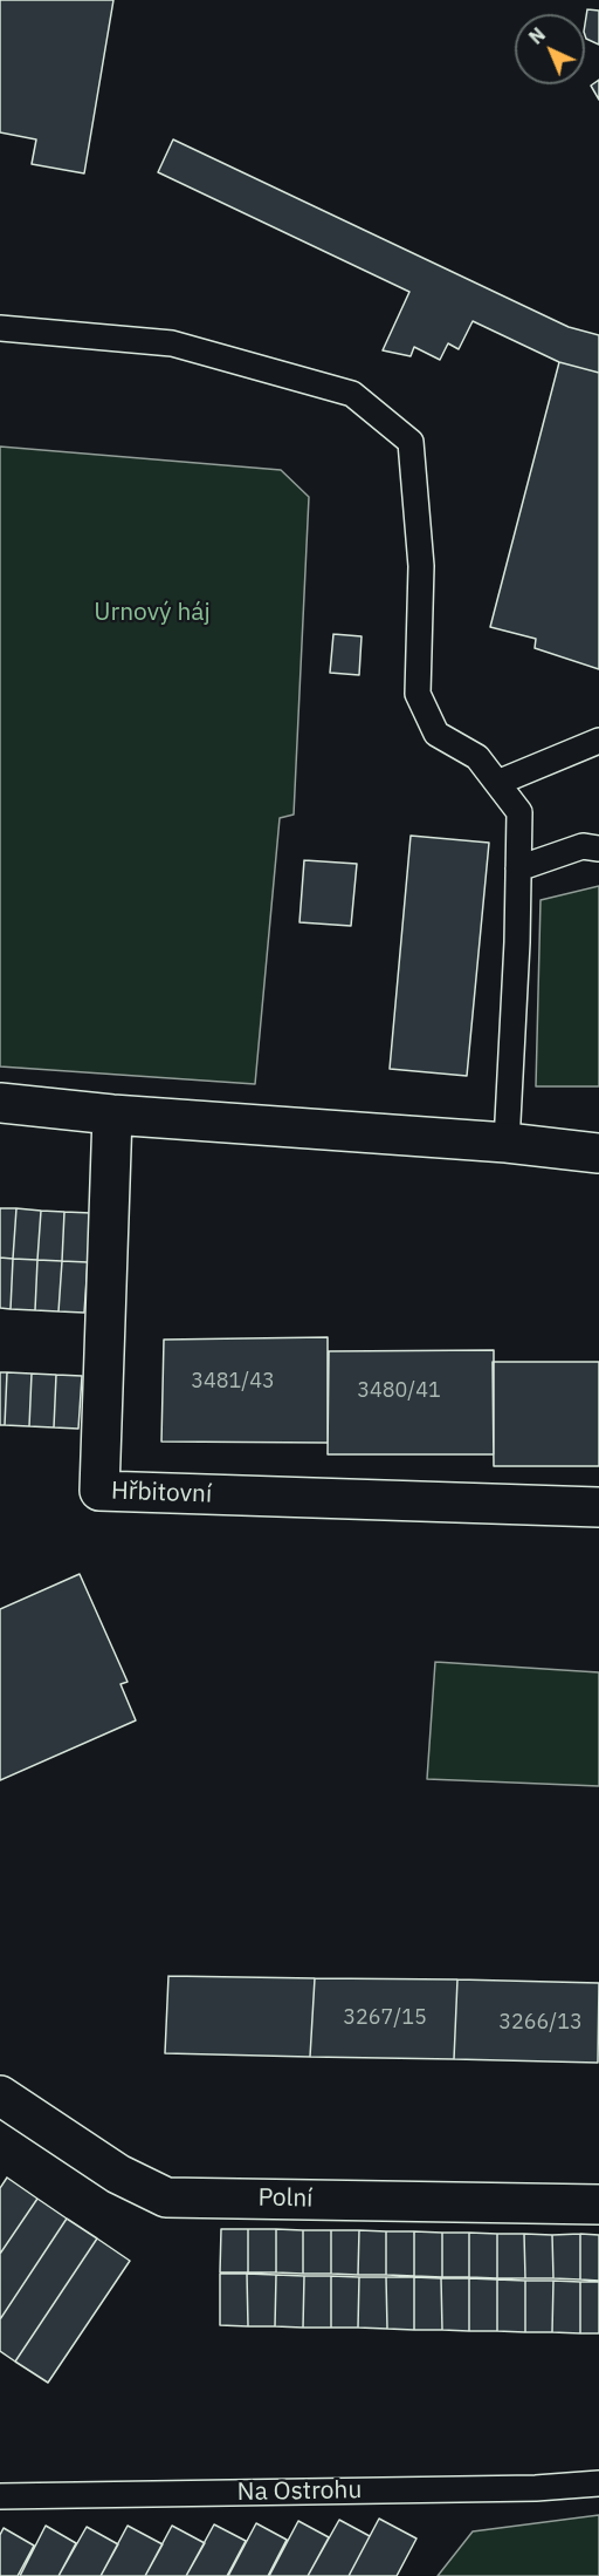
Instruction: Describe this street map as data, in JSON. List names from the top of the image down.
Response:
{
  "streets": {
    "street": ["Hřbitovní", "Polní"],
    "lane": ["Na Ostrohu"]
  },
  "parks": ["Urnový háj"],
  "house_numbers": [
    "3481/43",
    "3480/41",
    "3267/15",
    "3266/13"
  ],
  "north": "top left"
}
